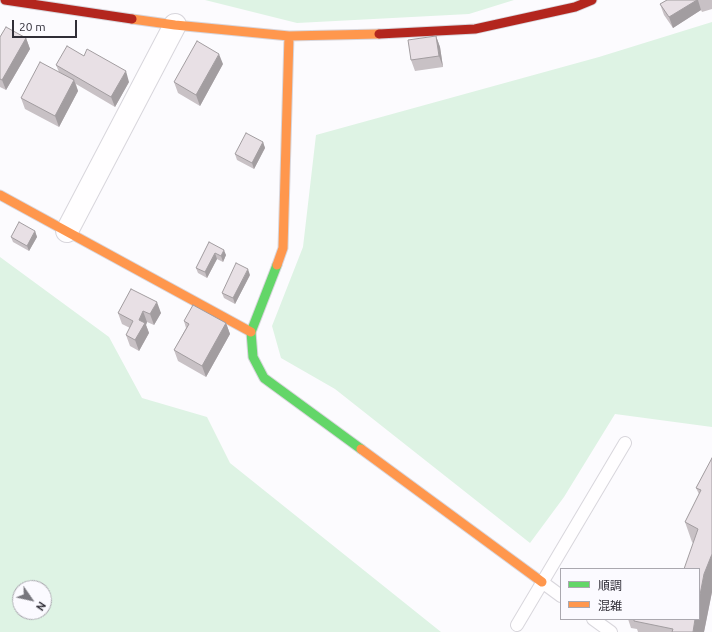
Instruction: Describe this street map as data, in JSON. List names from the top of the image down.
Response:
{
  "legend": ["順調", "混雑"],
  "scale_bar": "20 m",
  "north": "bottom right"
}
